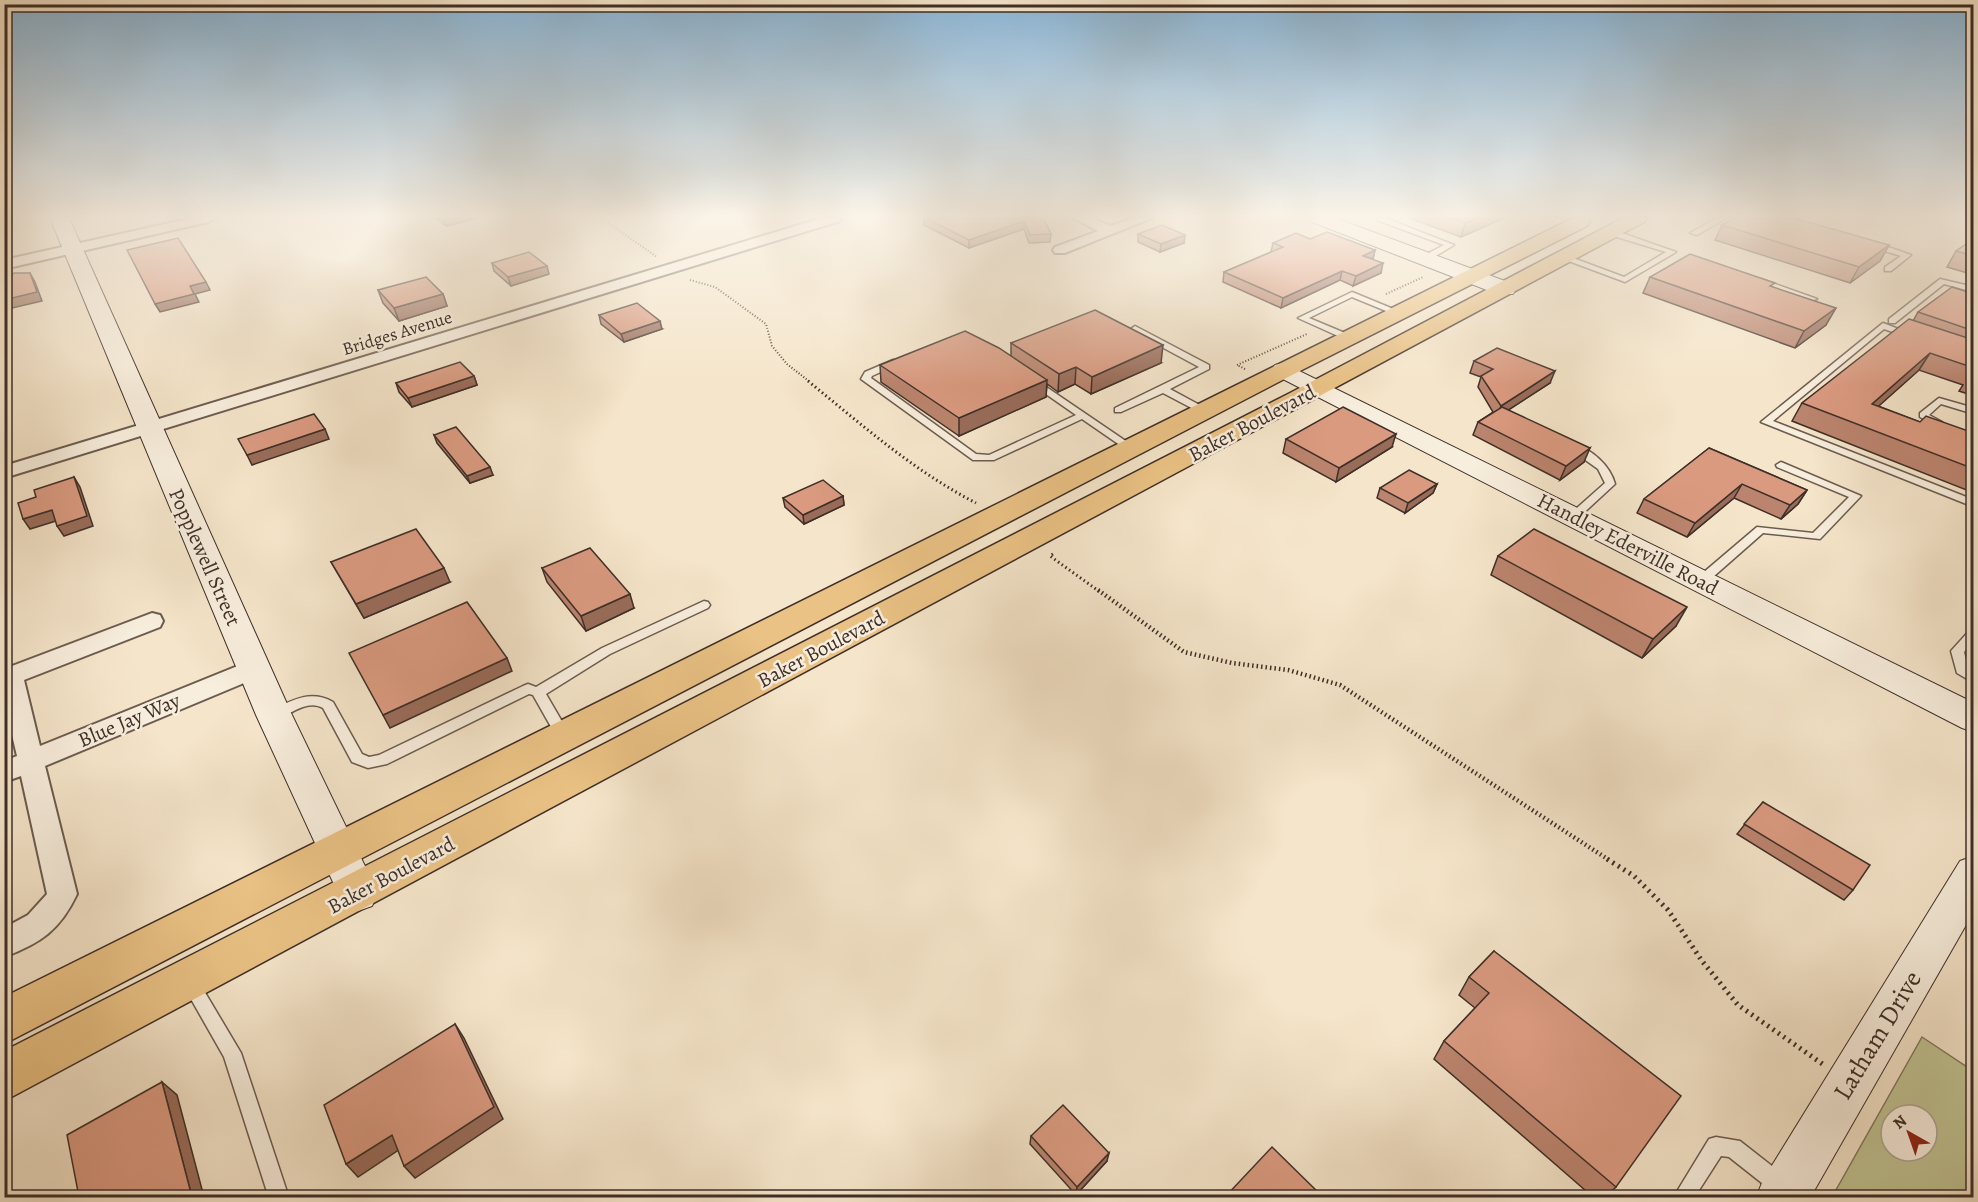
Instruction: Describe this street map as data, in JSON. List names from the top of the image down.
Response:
{
  "streets": {
    "main road": ["Baker Boulevard"],
    "street": [
      "Bridges Avenue",
      "Handley Ederville Road",
      "Popplewell Street",
      "Blue Jay Way",
      "Latham Drive"
    ]
  },
  "crossings": [
    ["Bridges Avenue", "Popplewell Street"],
    ["Baker Boulevard", "Handley Ederville Road"],
    ["Baker Boulevard", "Popplewell Street"],
    ["Popplewell Street", "Blue Jay Way"]
  ],
  "north": "top left"
}
